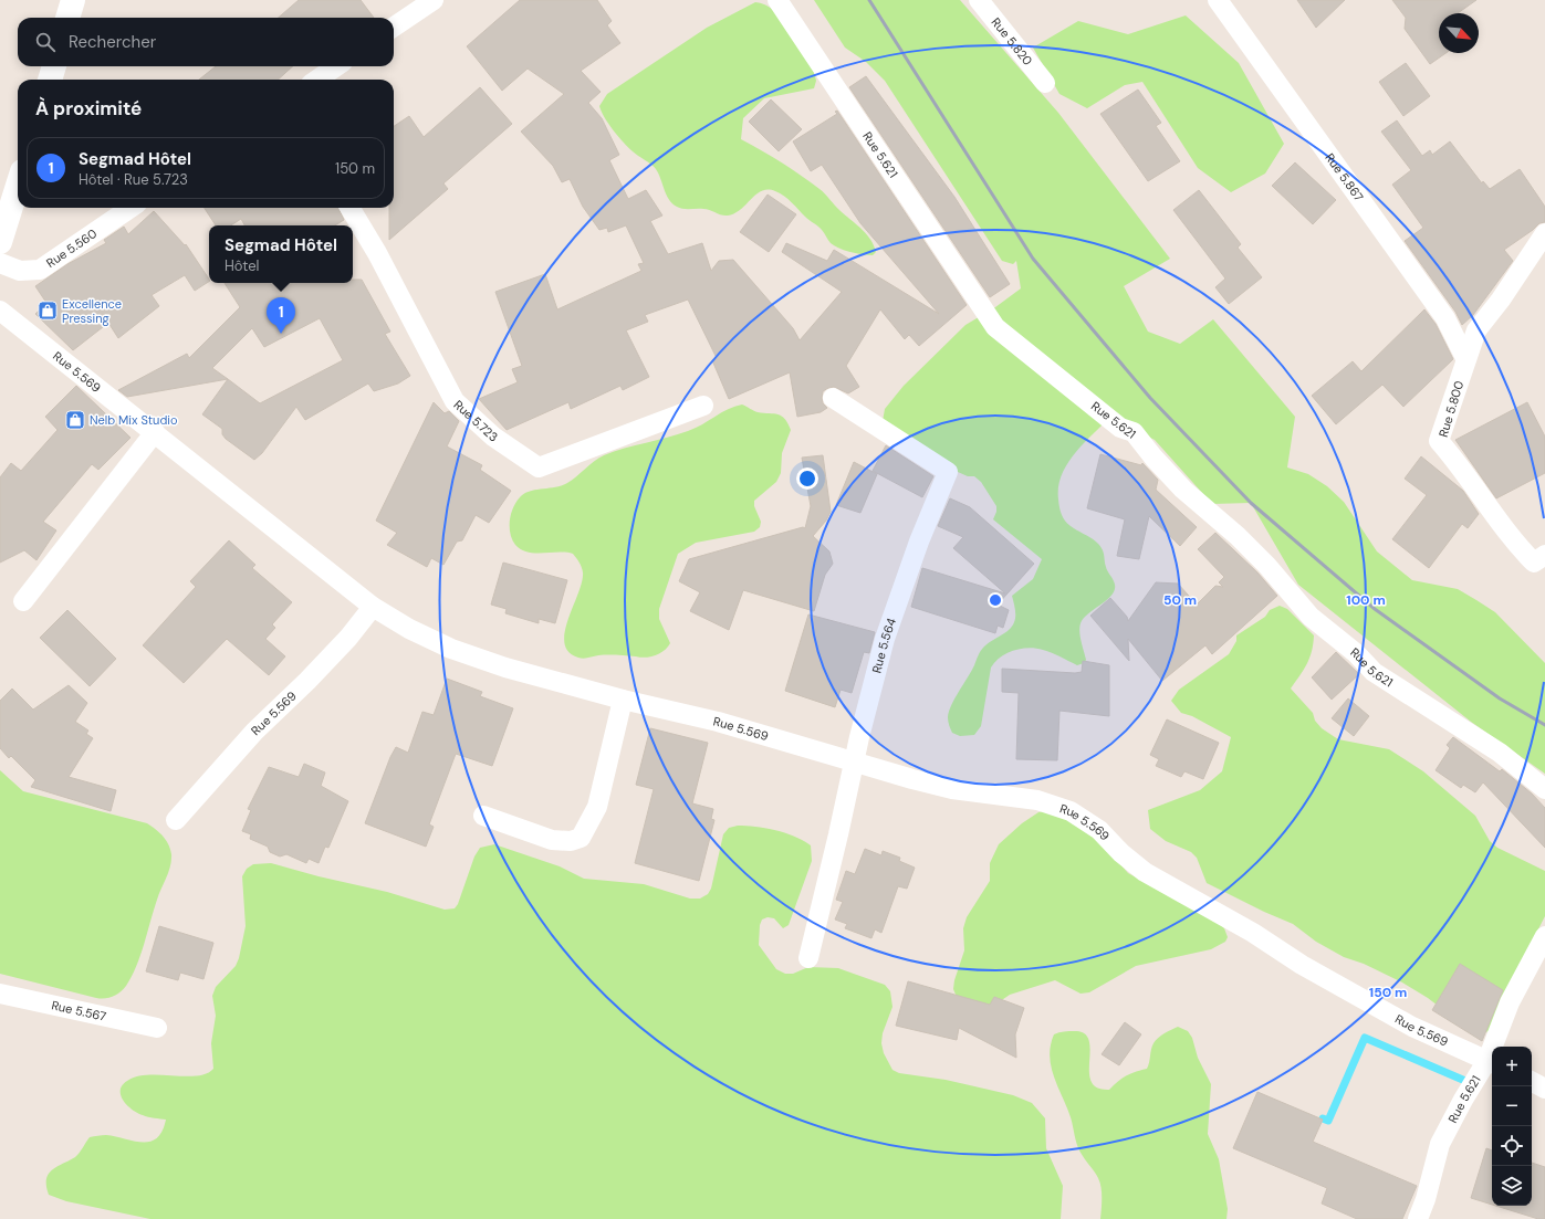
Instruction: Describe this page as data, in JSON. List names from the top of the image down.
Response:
{
  "streets": {
    "street": [
      "Rue 5.820",
      "Rue 5.621",
      "Rue 5.867",
      "Rue 5.560",
      "Rue 5.569",
      "Rue 5.800",
      "Rue 5.723",
      "Rue 5.564",
      "Rue 5.567"
    ]
  },
  "crossings": [
    ["Rue 5.621", "Rue 5.569"],
    ["Rue 5.867", "Rue 5.800"],
    ["Rue 5.569", "Rue 5.564"]
  ],
  "places": {
    "shop": ["Excellence Pressing", "Nelb Mix Studio"]
  },
  "north": "bottom right",
  "page": {
    "search": "Rechercher",
    "heading": "À proximité",
    "list": [
      {
        "mark": "1",
        "name": "Segmad Hôtel",
        "note": "Hôtel · Rue 5.723",
        "value": "150 m"
      }
    ],
    "popup": ["Segmad Hôtel", "Hôtel"],
    "pins": "1",
    "map_buttons": ["+", "−"]
  },
  "rings": ["50 m", "100 m", "150 m"]
}
